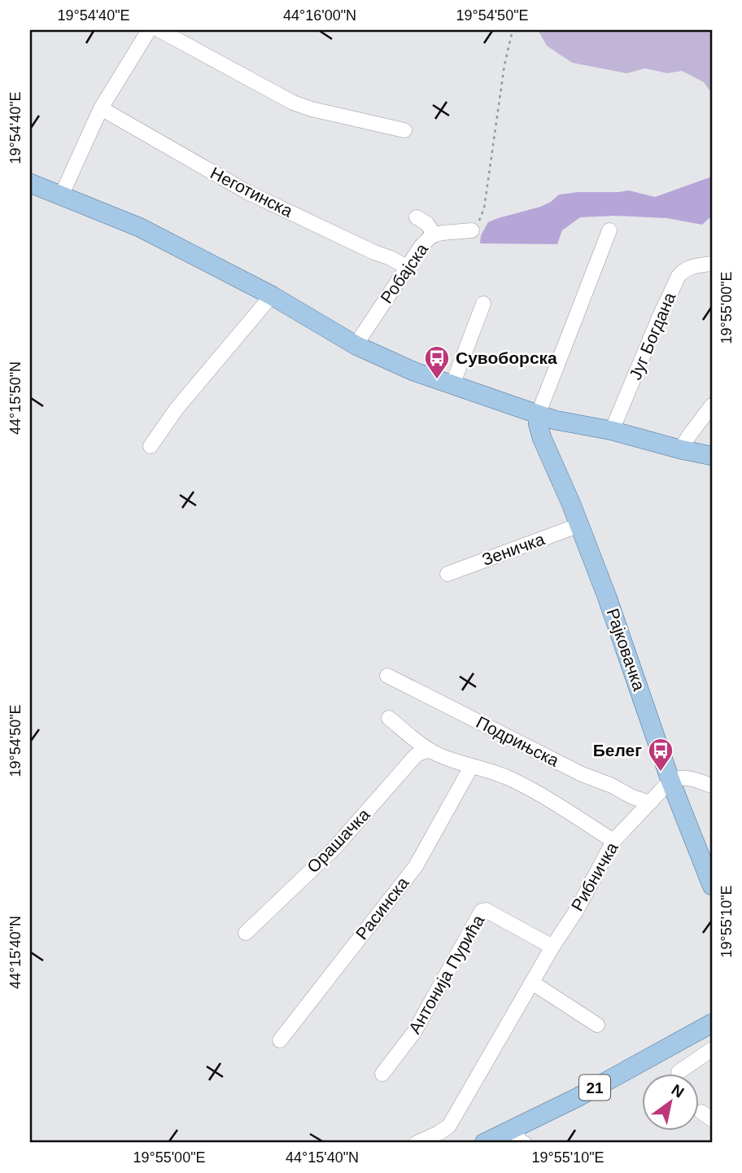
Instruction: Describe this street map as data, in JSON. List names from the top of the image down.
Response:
{
  "streets": {
    "main road": ["Рајковачка", "21"],
    "street": [
      "Неготинска",
      "Робајска",
      "Југ Богдана",
      "Зеничка",
      "Подрињска",
      "Орашачка",
      "Рибничка",
      "Расинска",
      "Антонија Пурића"
    ]
  },
  "crossings": [
    ["Неготинска", "Робајска"],
    ["Зеничка", "Рајковачка"],
    ["Рајковачка", "Рибничка"],
    ["Подрињска", "Рибничка"],
    ["Рибничка", "Антонија Пурића"]
  ],
  "places": {
    "bus stop": ["Сувоборска", "Белег"]
  },
  "north": "top right",
  "coordinates": [
    "19°54'40\"E",
    "44°16'00\"N",
    "19°54'50\"E",
    "19°55'00\"E",
    "44°15'50\"N",
    "19°55'10\"E",
    "44°15'40\"N"
  ]
}
